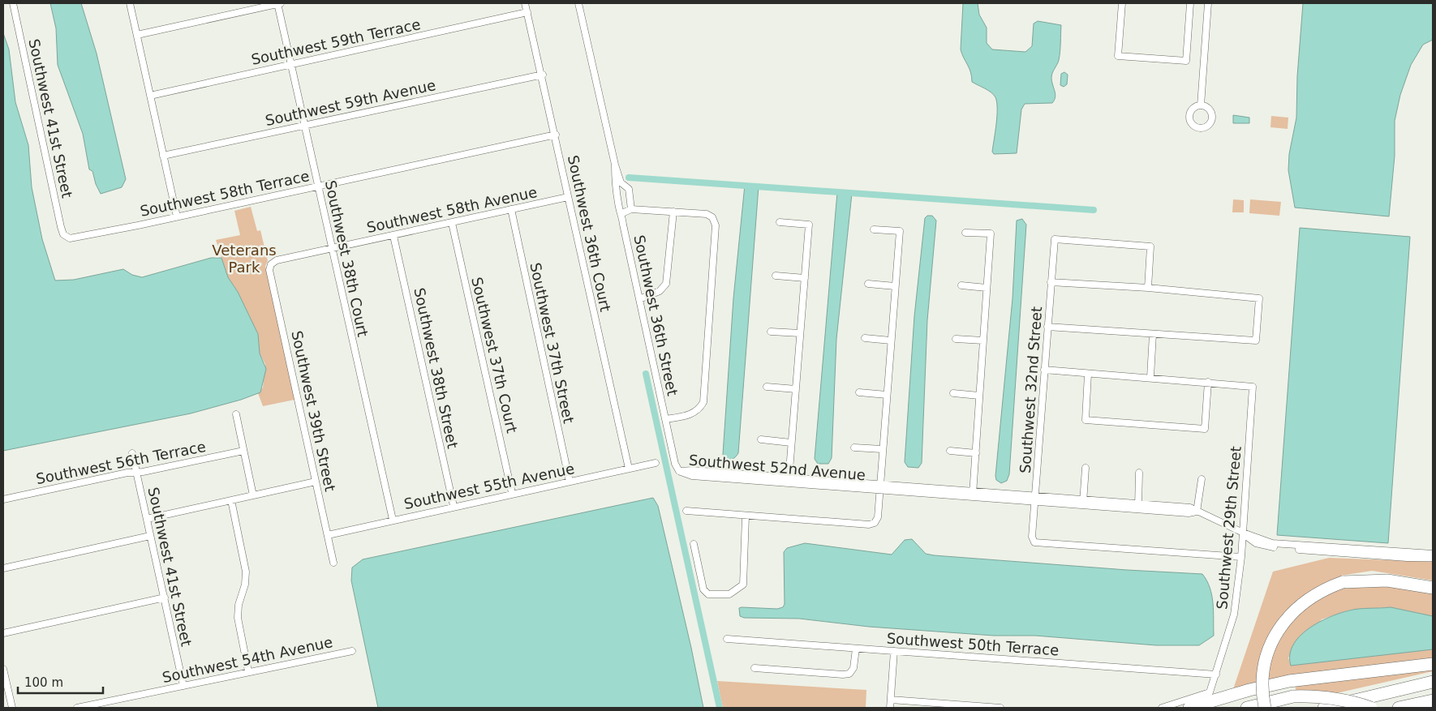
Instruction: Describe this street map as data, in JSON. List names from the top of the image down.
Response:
{
  "streets": {
    "street": [
      "Southwest 59th Terrace",
      "Southwest 59th Avenue",
      "Southwest 41st Street",
      "Southwest 58th Terrace",
      "Southwest 58th Avenue",
      "Southwest 36th Court",
      "Southwest 38th Court",
      "Southwest 36th Street",
      "Southwest 37th Street",
      "Southwest 37th Court",
      "Southwest 38th Street",
      "Southwest 32nd Street",
      "Southwest 39th Street",
      "Southwest 56th Terrace",
      "Southwest 52nd Avenue",
      "Southwest 55th Avenue",
      "Southwest 29th Street",
      "Southwest 50th Terrace",
      "Southwest 54th Avenue"
    ]
  },
  "crossings": [
    ["Southwest 59th Terrace", "Southwest 36th Court"],
    ["Southwest 59th Terrace", "Southwest 38th Court"],
    ["Southwest 59th Avenue", "Southwest 36th Court"],
    ["Southwest 59th Avenue", "Southwest 38th Court"],
    ["Southwest 41st Street", "Southwest 58th Terrace"],
    ["Southwest 41st Street", "Southwest 56th Terrace"],
    ["Southwest 41st Street", "Southwest 54th Avenue"],
    ["Southwest 58th Terrace", "Southwest 36th Court"],
    ["Southwest 58th Terrace", "Southwest 38th Court"],
    ["Southwest 58th Avenue", "Southwest 36th Court"],
    ["Southwest 58th Avenue", "Southwest 38th Court"],
    ["Southwest 58th Avenue", "Southwest 37th Street"],
    ["Southwest 58th Avenue", "Southwest 37th Court"],
    ["Southwest 58th Avenue", "Southwest 38th Street"],
    ["Southwest 58th Avenue", "Southwest 39th Street"],
    ["Southwest 36th Court", "Southwest 55th Avenue"],
    ["Southwest 38th Court", "Southwest 55th Avenue"],
    ["Southwest 36th Street", "Southwest 52nd Avenue"],
    ["Southwest 37th Street", "Southwest 55th Avenue"],
    ["Southwest 37th Court", "Southwest 55th Avenue"],
    ["Southwest 38th Street", "Southwest 55th Avenue"],
    ["Southwest 32nd Street", "Southwest 52nd Avenue"],
    ["Southwest 32nd Street", "Southwest 29th Street"],
    ["Southwest 39th Street", "Southwest 55th Avenue"],
    ["Southwest 52nd Avenue", "Southwest 29th Street"],
    ["Southwest 29th Street", "Southwest 50th Terrace"]
  ],
  "parks": ["Veterans Park"],
  "scale_bar": "100 m"
}
